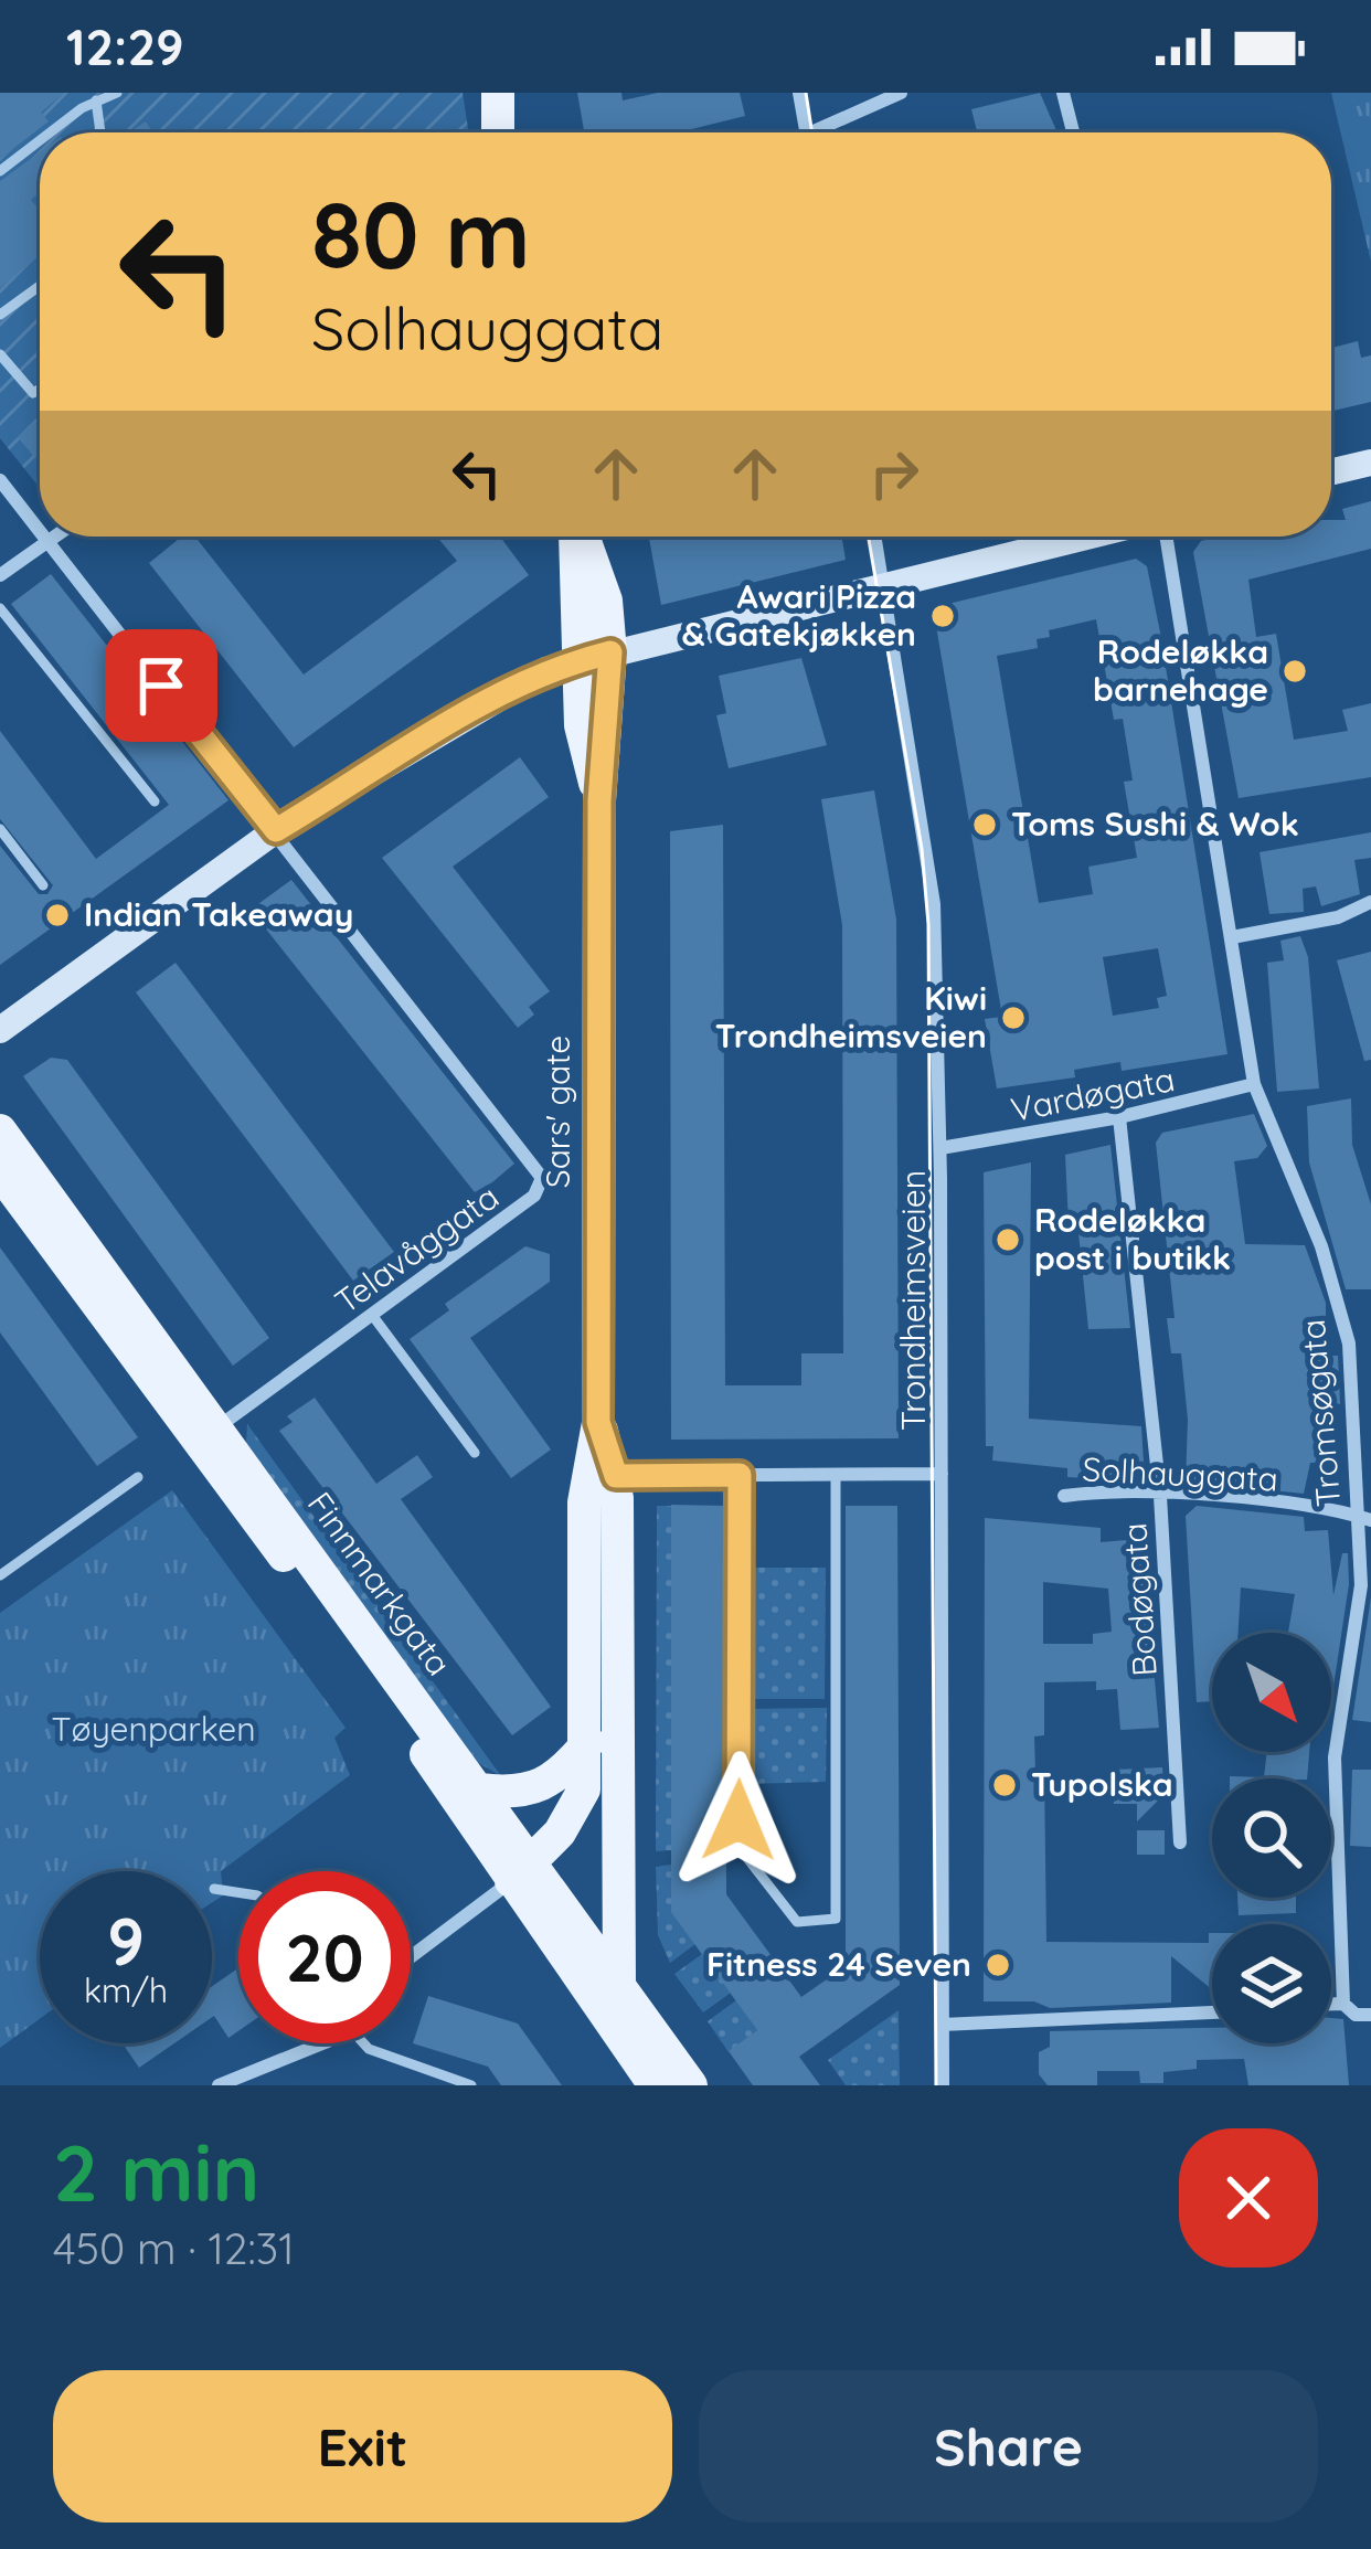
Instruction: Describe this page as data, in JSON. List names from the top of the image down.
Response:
{
  "streets": {
    "main road": ["Sars' gate", "Finnmarkgata"],
    "street": [
      "Vardøgata",
      "Telavåggata",
      "Trondheimsveien",
      "Tromsøgata",
      "Solhauggata",
      "Bodøgata"
    ]
  },
  "crossings": [
    ["Vardøgata", "Trondheimsveien"],
    ["Vardøgata", "Tromsøgata"],
    ["Vardøgata", "Bodøgata"],
    ["Sars' gate", "Finnmarkgata"],
    ["Telavåggata", "Finnmarkgata"],
    ["Tromsøgata", "Solhauggata"],
    ["Solhauggata", "Bodøgata"]
  ],
  "parks": ["Tøyenparken"],
  "places": [
    "Awari Pizza & Gatekjøkken",
    "Rodeløkka barnehage",
    "Toms Sushi & Wok",
    "Indian Takeaway",
    "Kiwi Trondheimsveien",
    "Rodeløkka post i butikk",
    "Tupolska",
    "Fitness 24 Seven"
  ],
  "north": "bottom right",
  "page": {
    "status": "12:29",
    "turn": ["80 m", "Solhauggata"],
    "speed": "9 km/h",
    "limit": "20",
    "heading": ["2 min", "450 m · 12:31"],
    "buttons": ["Exit", "Share"]
  }
}
